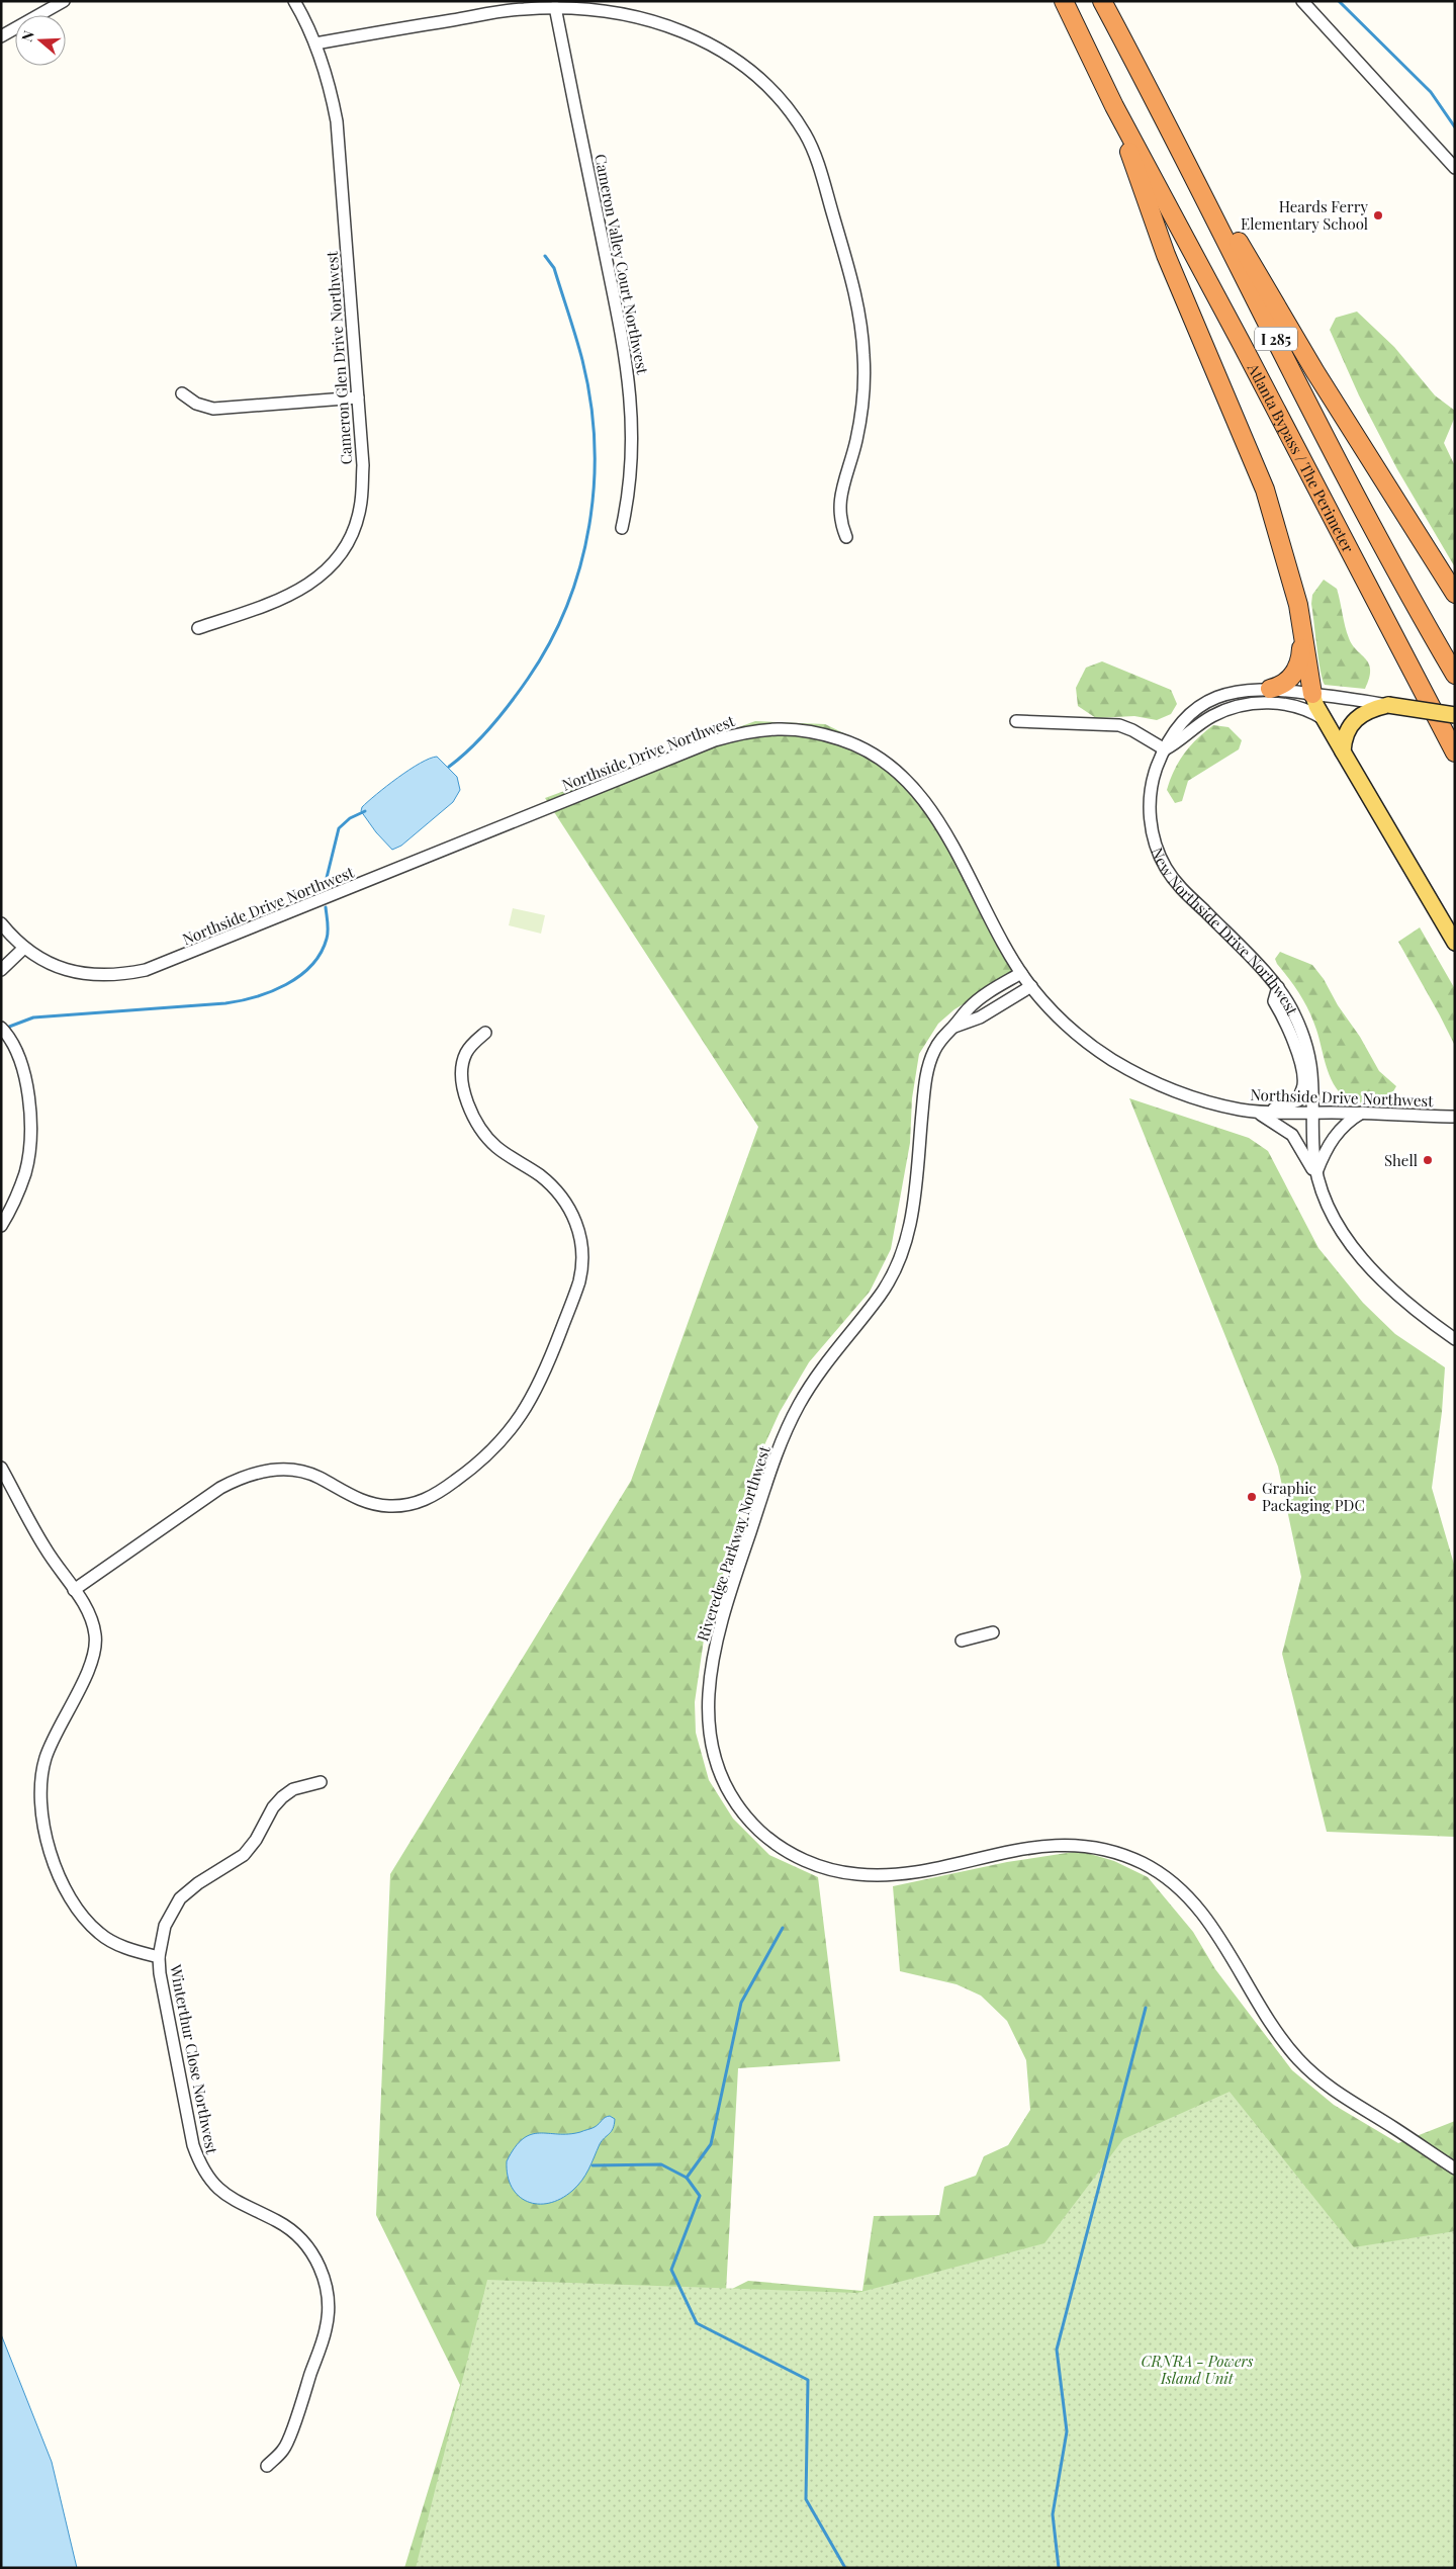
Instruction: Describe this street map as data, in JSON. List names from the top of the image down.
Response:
{
  "streets": {
    "highway": ["I 285", "Atlanta Bypass / The Perimeter"],
    "main road": ["New Northside Drive Northwest"],
    "street": [
      "Cameron Valley Court Northwest",
      "Cameron Glen Drive Northwest",
      "Northside Drive Northwest",
      "Riveredge Parkway Northwest",
      "Winterthur Close Northwest"
    ]
  },
  "crossings": [
    ["Northside Drive Northwest", "New Northside Drive Northwest"],
    ["Northside Drive Northwest", "Riveredge Parkway Northwest"]
  ],
  "parks": ["CRNRA - Powers Island Unit"],
  "places": ["Heards Ferry Elementary School", "Shell", "Graphic Packaging PDC"],
  "north": "left"
}
